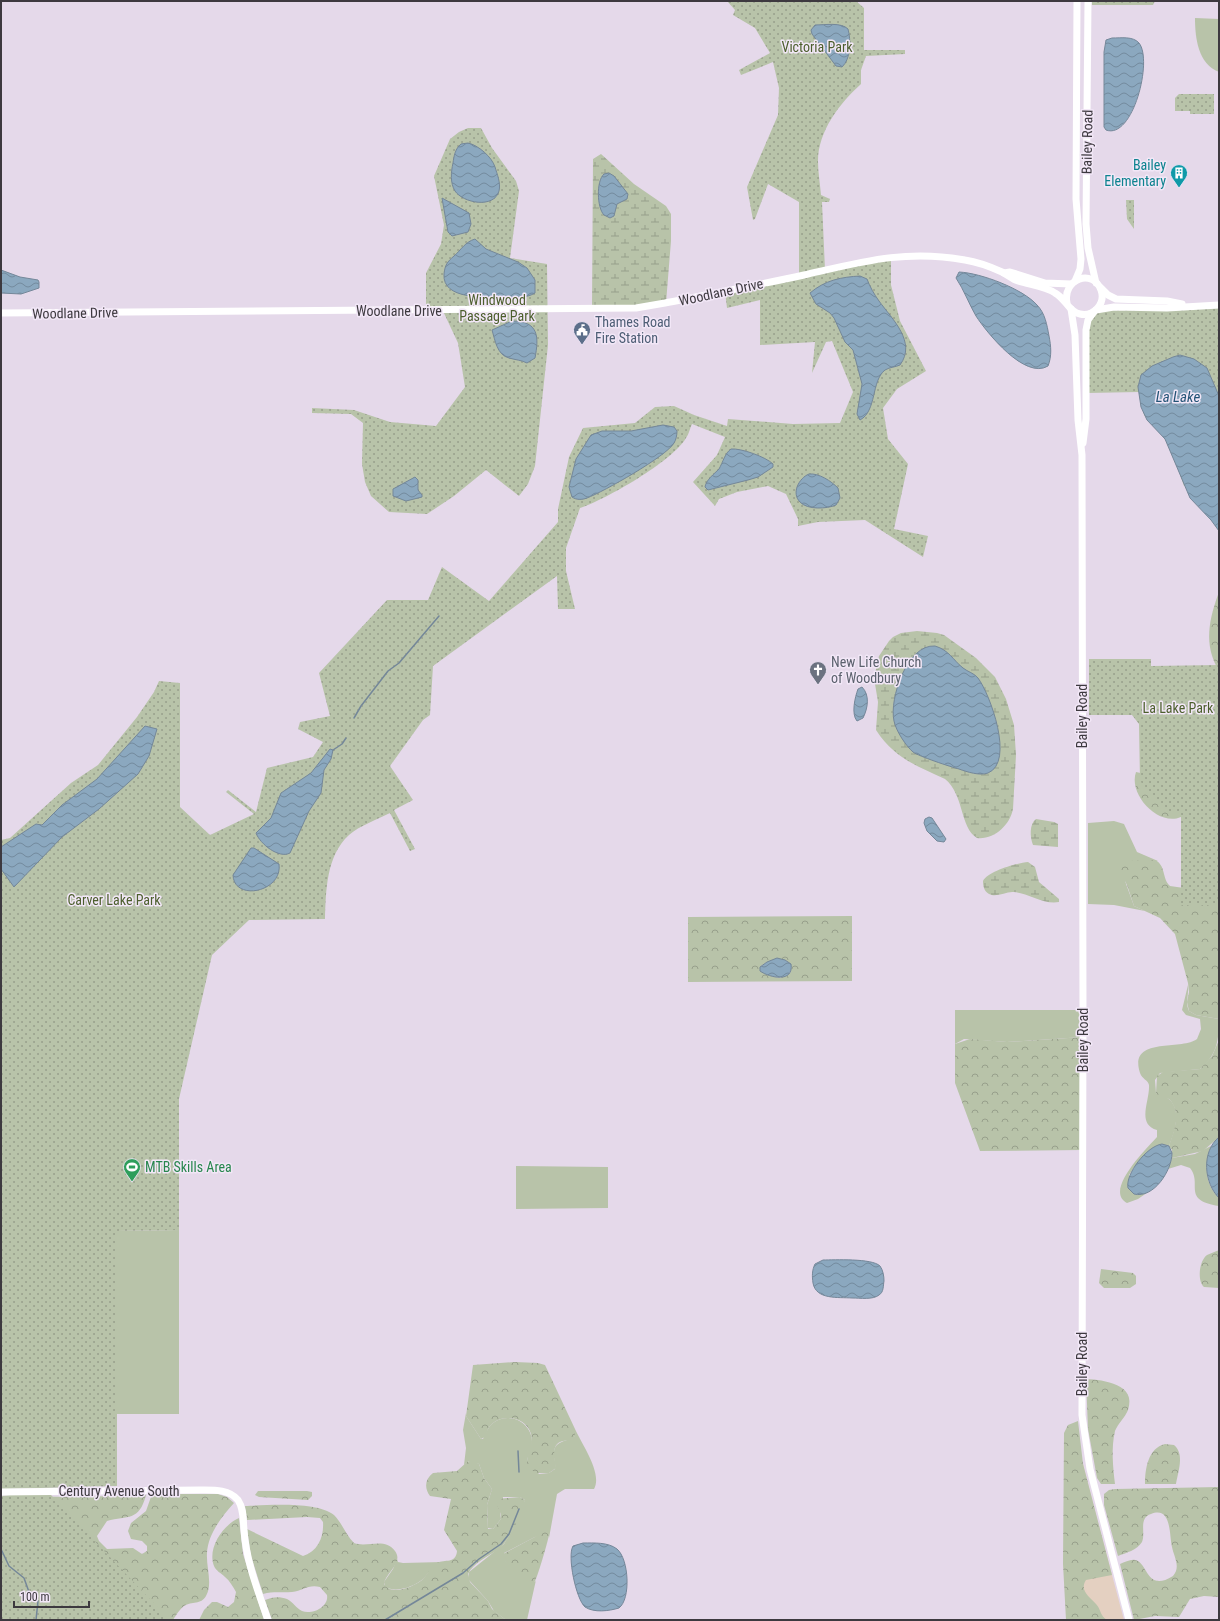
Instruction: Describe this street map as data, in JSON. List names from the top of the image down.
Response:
{
  "streets": {
    "main road": ["Bailey Road", "Woodlane Drive", "Century Avenue South"]
  },
  "crossings": [
    ["Bailey Road", "Woodlane Drive"]
  ],
  "water": ["La Lake"],
  "parks": [
    "Victoria Park",
    "Windwood Passage Park",
    "La Lake Park",
    "Carver Lake Park"
  ],
  "places": {
    "building": ["Bailey Elementary"],
    "public building": ["Thames Road Fire Station"],
    "church": ["New Life Church of Woodbury"],
    "sports": ["MTB Skills Area"]
  },
  "scale_bar": "100 m"
}
